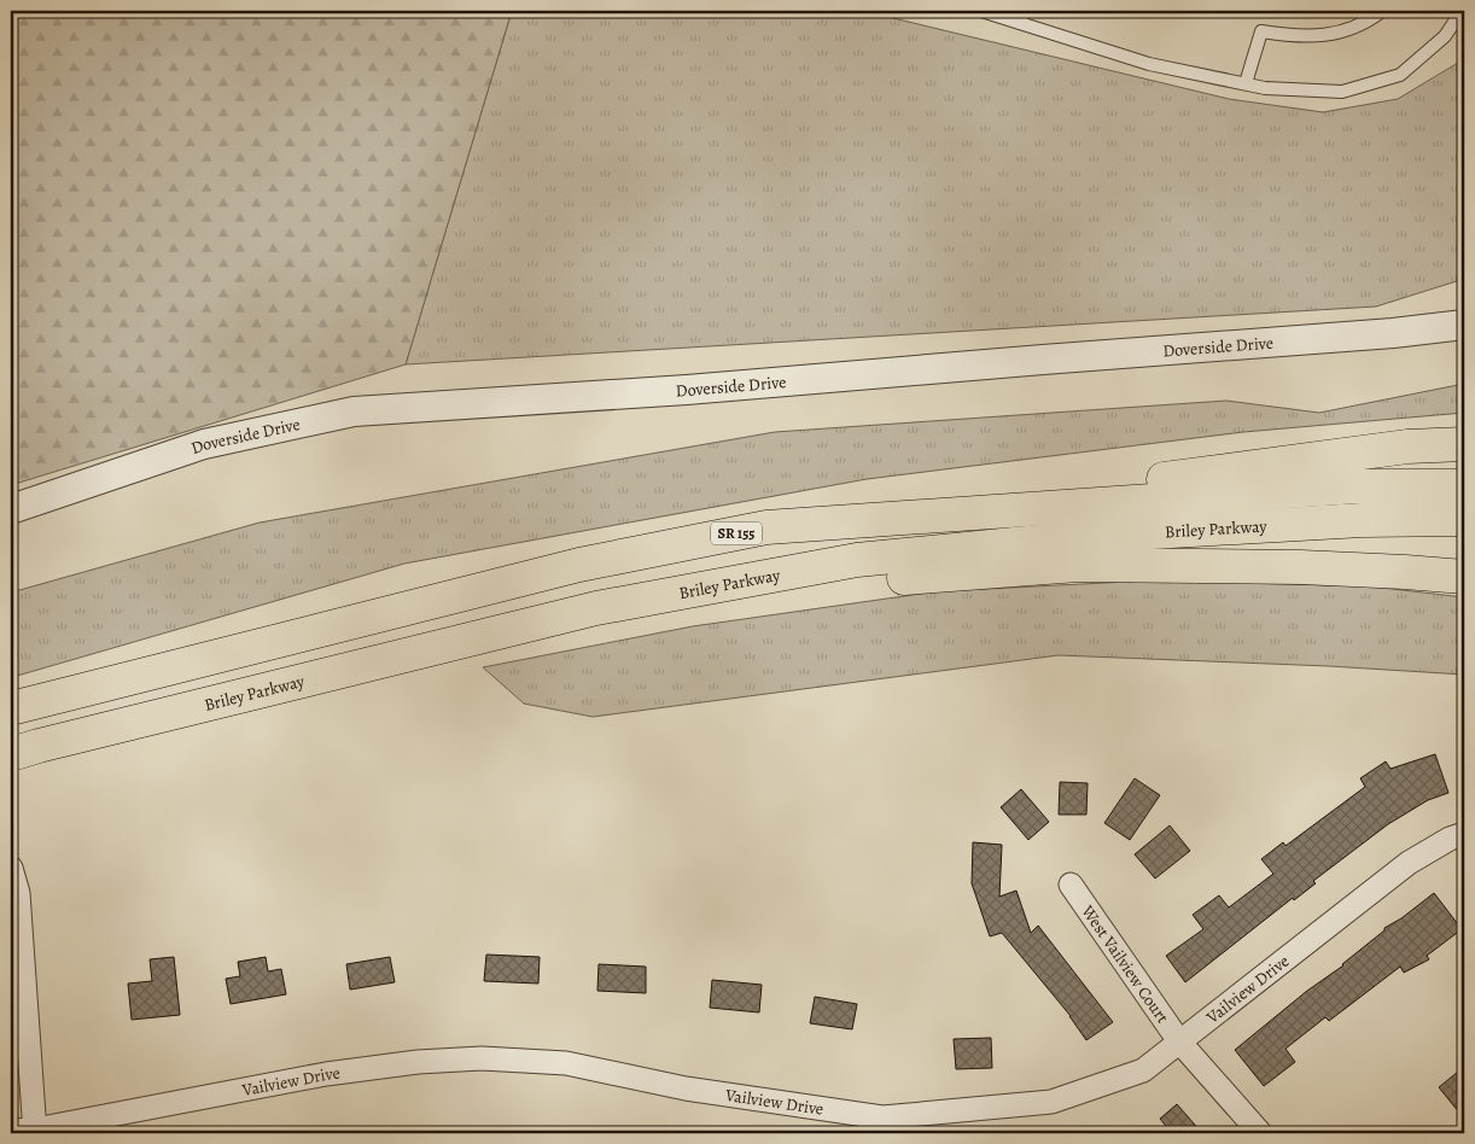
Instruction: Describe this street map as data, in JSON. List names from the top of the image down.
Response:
{
  "streets": {
    "highway": ["Briley Parkway", "SR 155"],
    "street": ["Doverside Drive", "West Vailview Court", "Vailview Drive"]
  },
  "crossings": [
    ["West Vailview Court", "Vailview Drive"]
  ]
}
